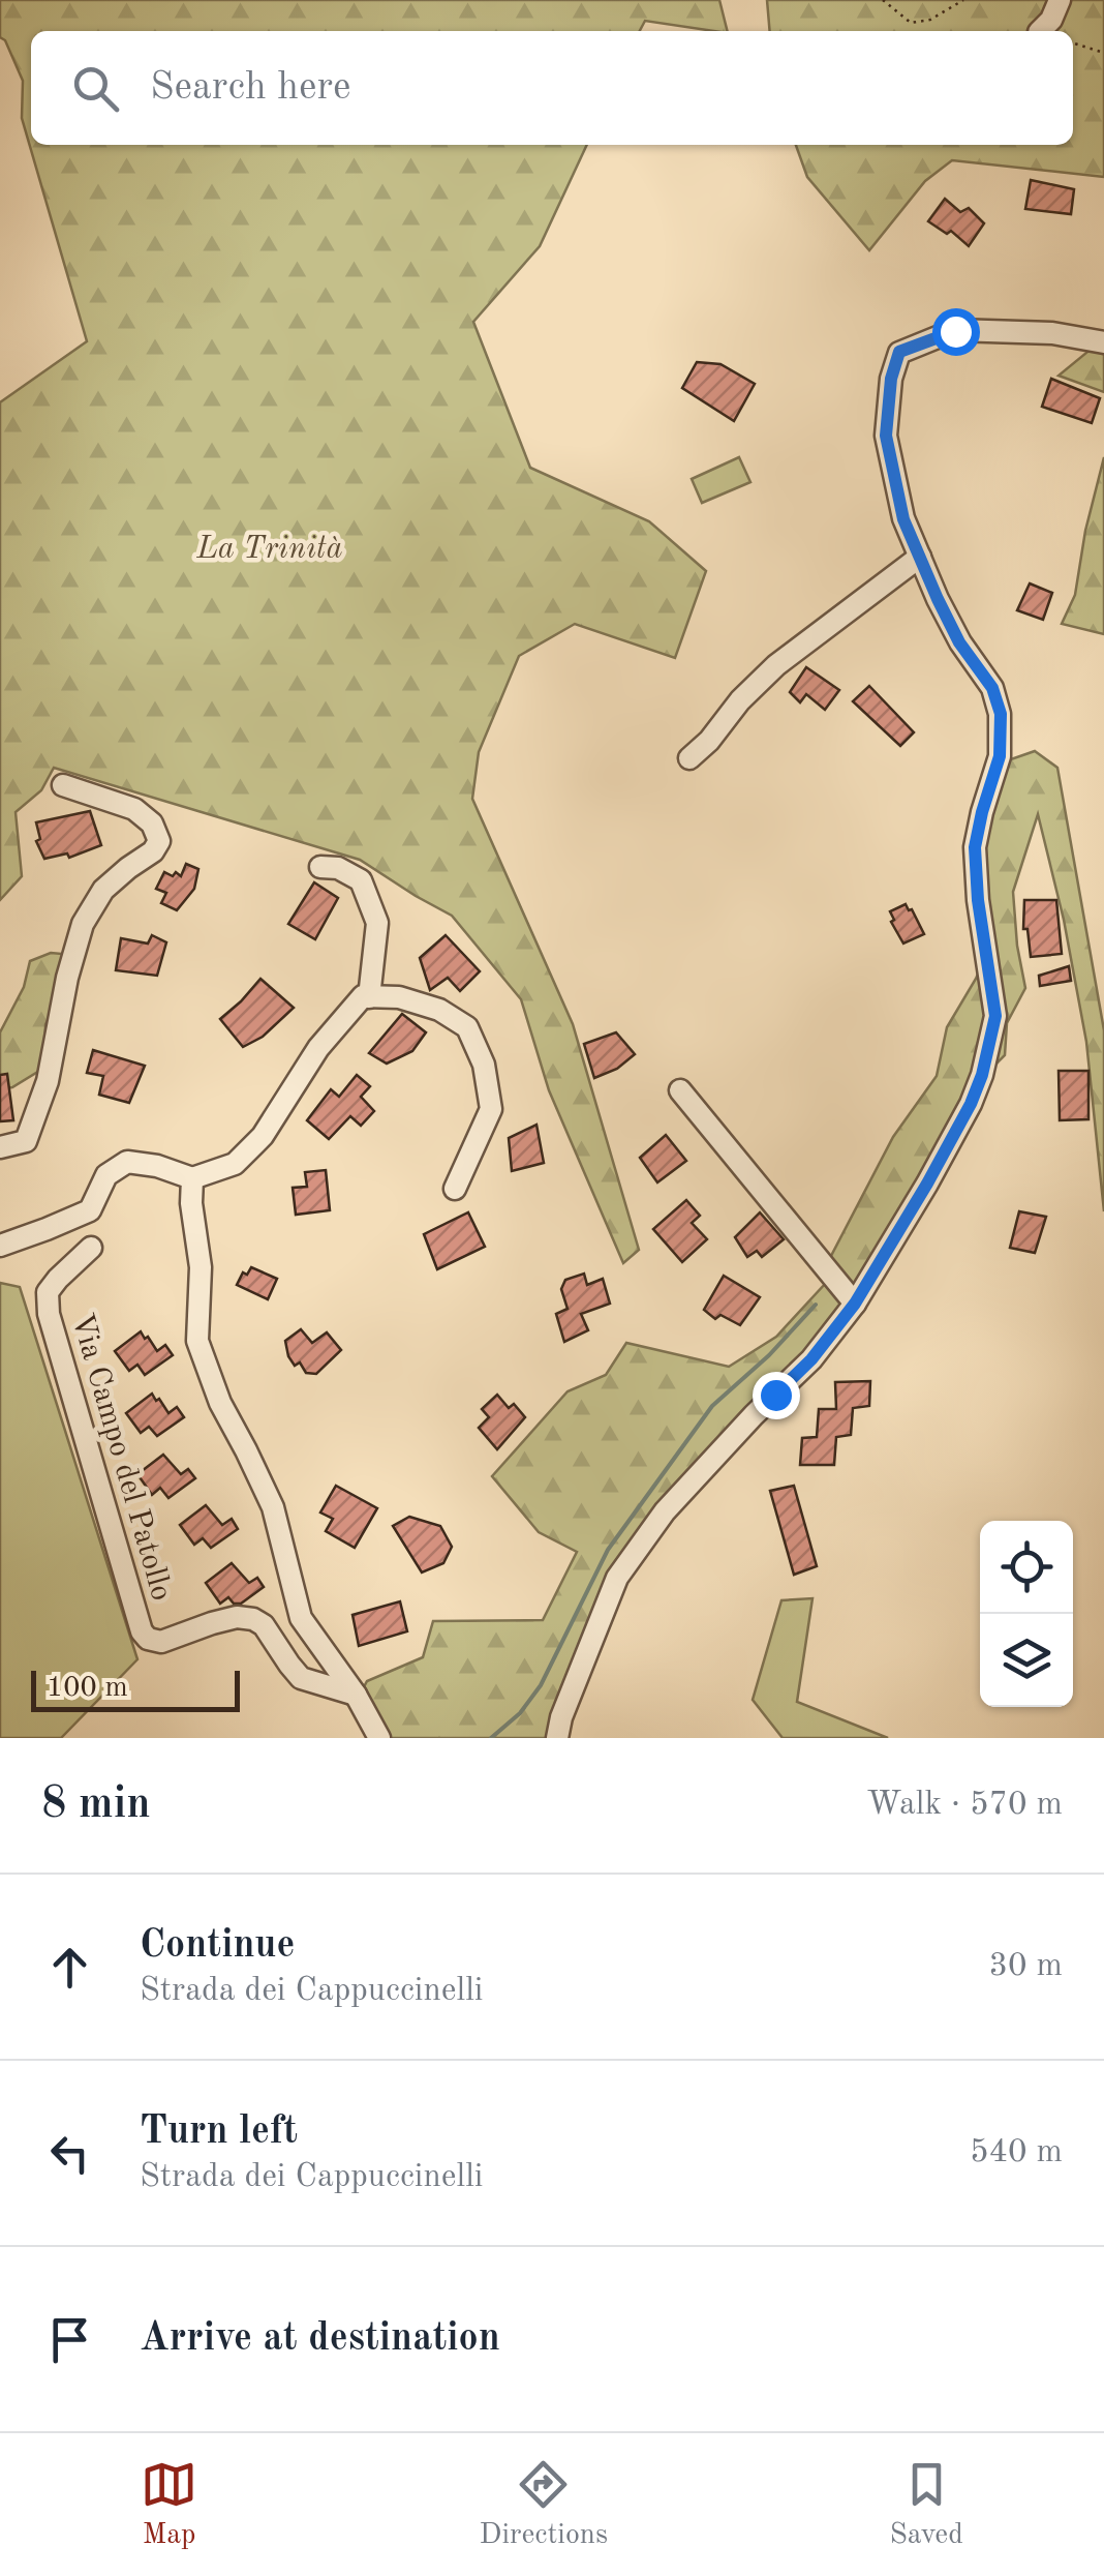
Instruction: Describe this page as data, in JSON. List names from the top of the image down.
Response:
{
  "streets": {
    "street": ["Via Campo del Patollo"]
  },
  "parks": ["La Trinità"],
  "scale_bar": "100 m",
  "page": {
    "search": "Search here",
    "scale": "100 m",
    "heading": ["8 min", "Walk · 570 m"],
    "list": [
      ["Continue", "Strada dei Cappuccinelli", "30 m"],
      ["Turn left", "Strada dei Cappuccinelli", "540 m"],
      "Arrive at destination"
    ],
    "nav": ["Map", "Directions", "Saved"]
  }
}
